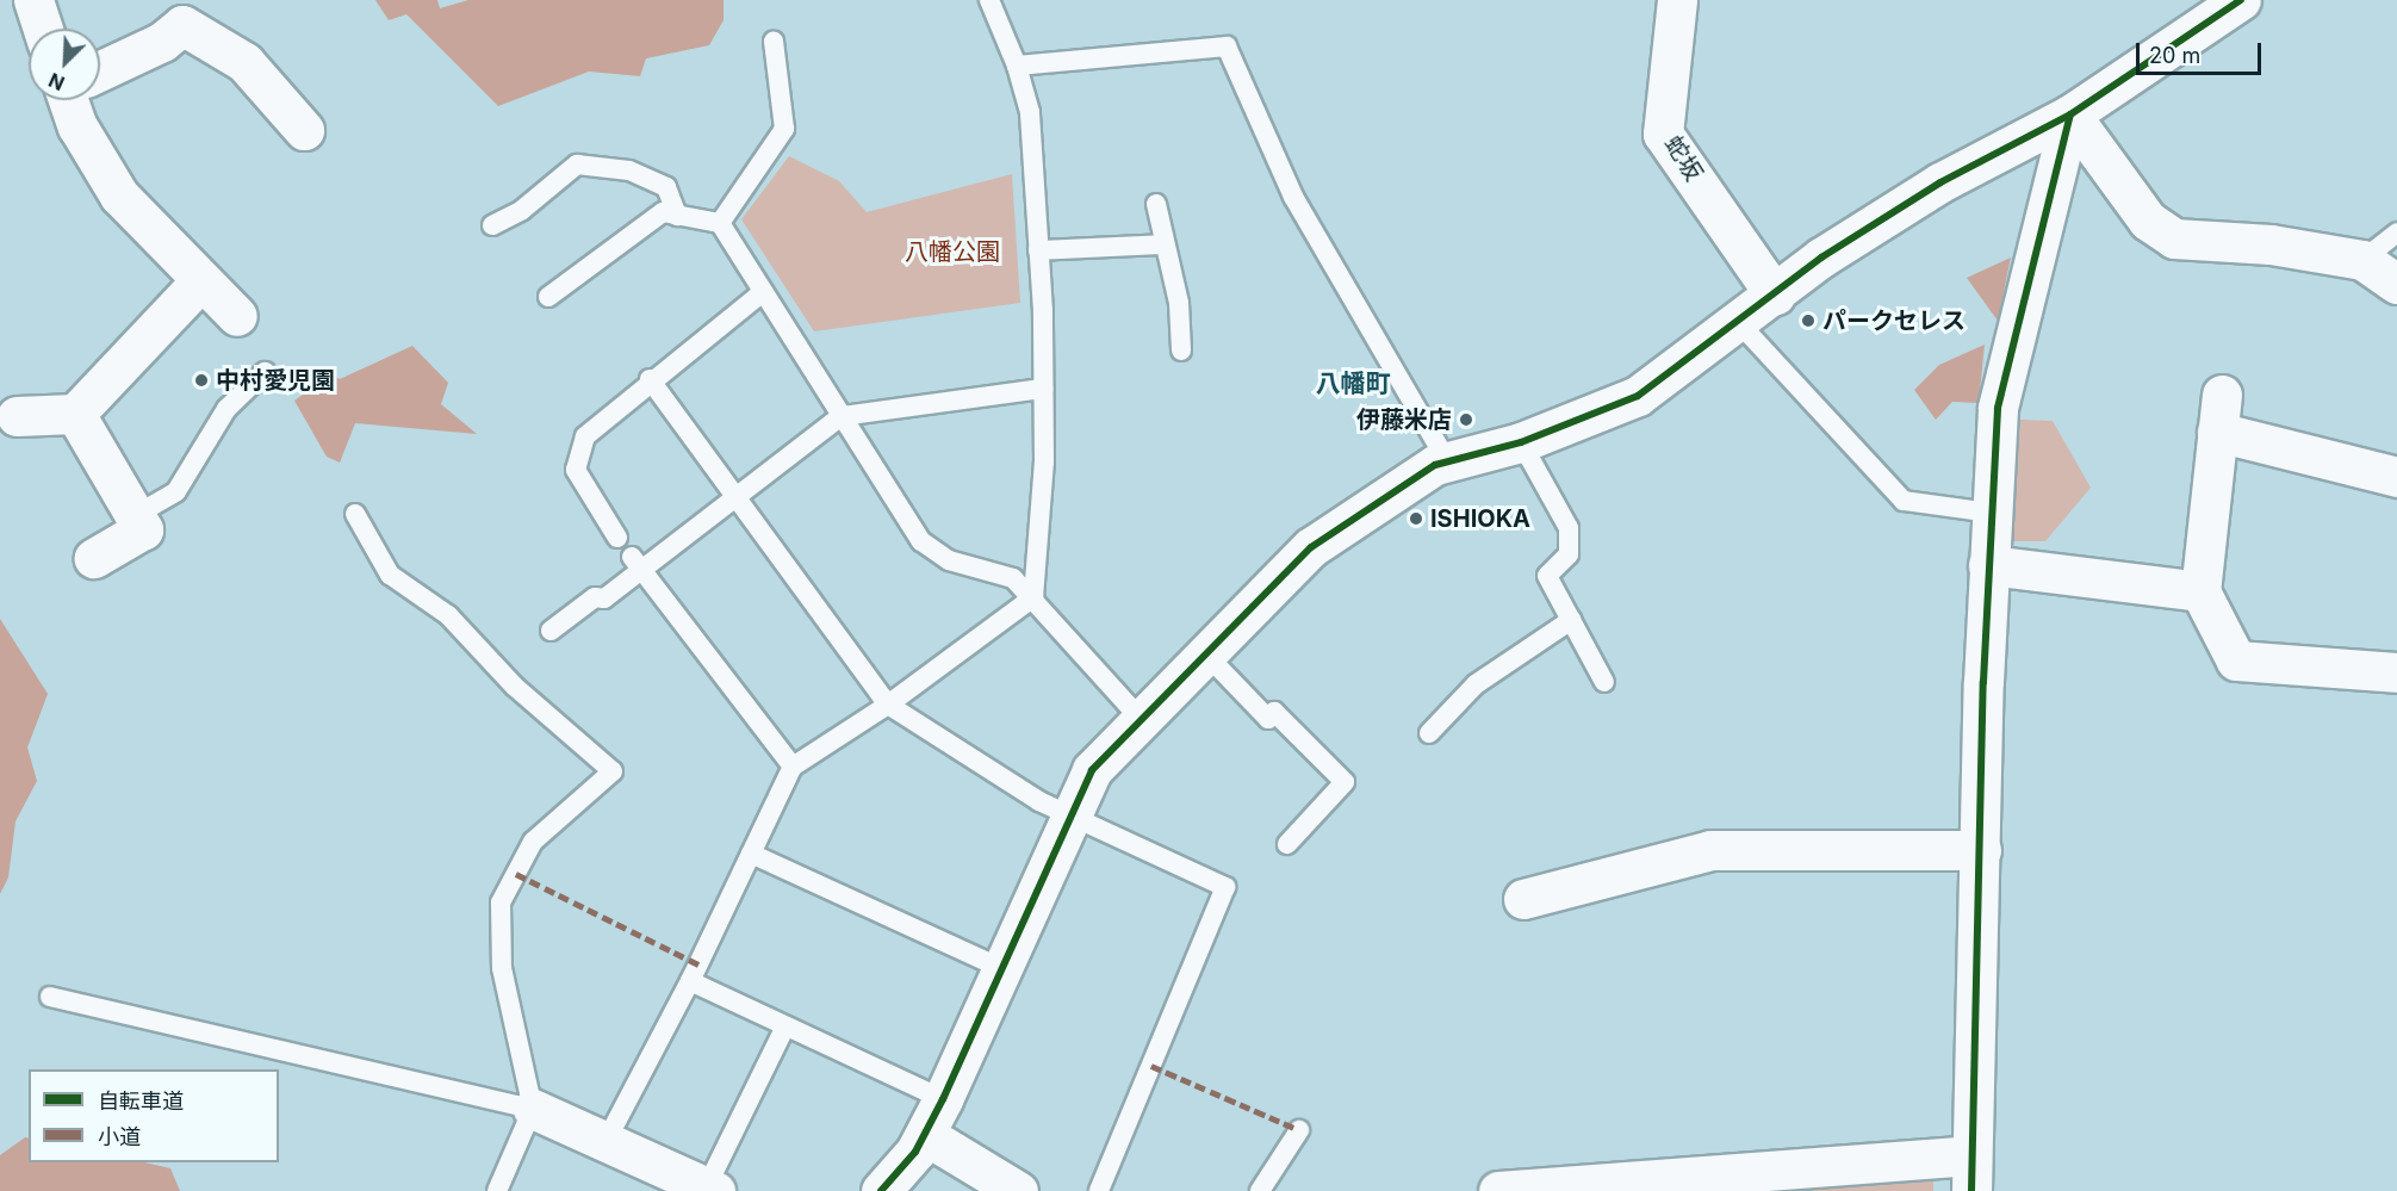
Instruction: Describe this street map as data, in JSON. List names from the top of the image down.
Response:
{
  "streets": {
    "street": ["蛇坂"]
  },
  "districts": ["八幡町"],
  "parks": ["八幡公園"],
  "places": [
    "パークセレス",
    "中村愛児園",
    "伊藤米店",
    "ISHIOKA"
  ],
  "legend": ["自転車道", "小道"],
  "scale_bar": "20 m",
  "north": "bottom left"
}
